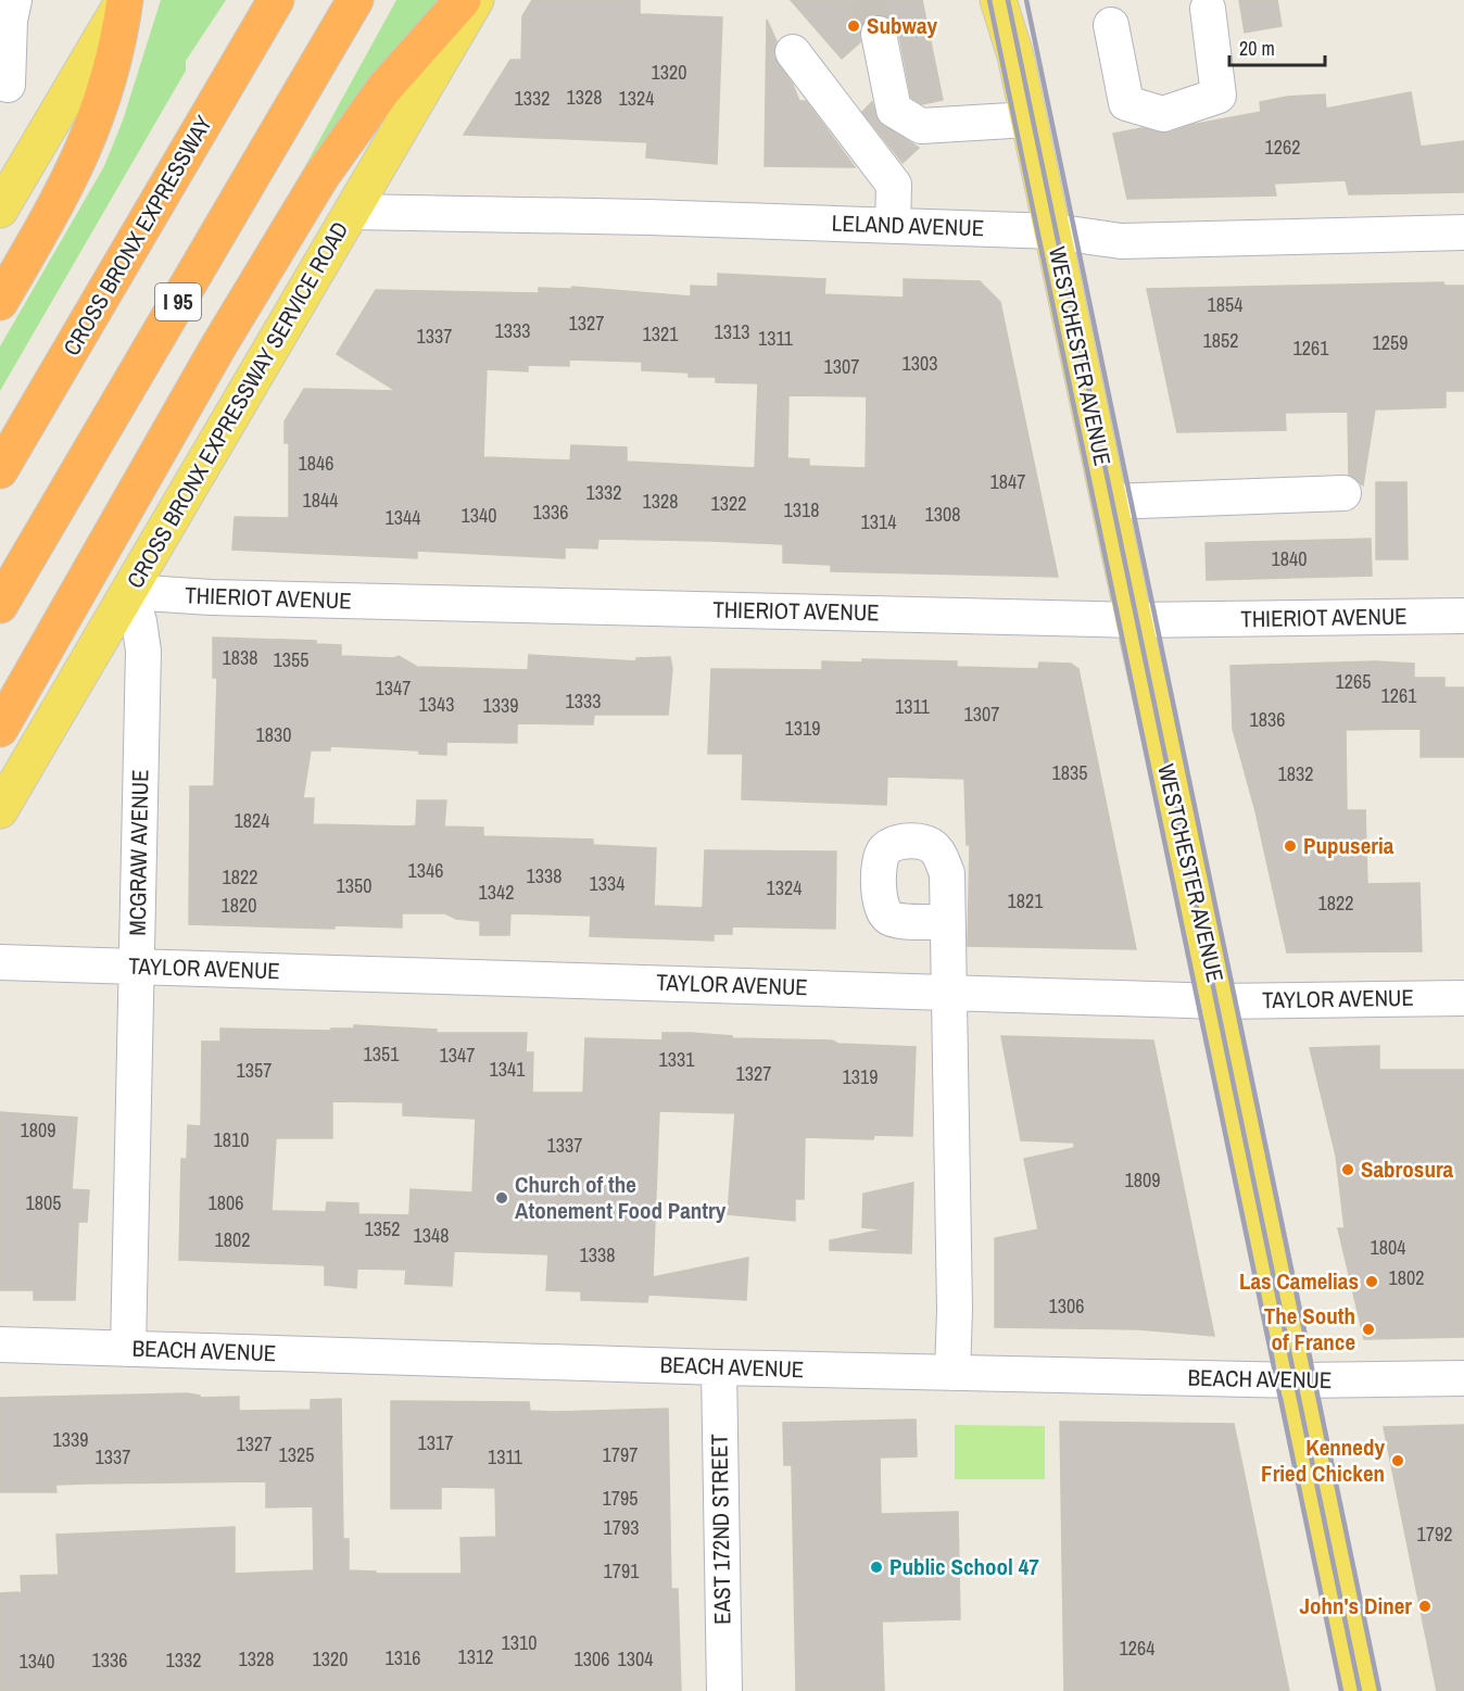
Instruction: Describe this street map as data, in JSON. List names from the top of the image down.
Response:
{
  "streets": {
    "highway": ["CROSS BRONX EXPRESSWAY", "I 95"],
    "main road": ["WESTCHESTER AVENUE", "CROSS BRONX EXPRESSWAY SERVICE ROAD"],
    "street": [
      "LELAND AVENUE",
      "THIERIOT AVENUE",
      "MCGRAW AVENUE",
      "TAYLOR AVENUE",
      "BEACH AVENUE",
      "EAST 172ND STREET"
    ]
  },
  "crossings": [
    ["LELAND AVENUE", "WESTCHESTER AVENUE"],
    ["LELAND AVENUE", "CROSS BRONX EXPRESSWAY SERVICE ROAD"],
    ["WESTCHESTER AVENUE", "THIERIOT AVENUE"],
    ["WESTCHESTER AVENUE", "TAYLOR AVENUE"],
    ["WESTCHESTER AVENUE", "BEACH AVENUE"],
    ["CROSS BRONX EXPRESSWAY SERVICE ROAD", "THIERIOT AVENUE"],
    ["CROSS BRONX EXPRESSWAY SERVICE ROAD", "MCGRAW AVENUE"],
    ["THIERIOT AVENUE", "MCGRAW AVENUE"],
    ["MCGRAW AVENUE", "TAYLOR AVENUE"],
    ["MCGRAW AVENUE", "BEACH AVENUE"],
    ["BEACH AVENUE", "EAST 172ND STREET"]
  ],
  "places": [
    "Subway",
    "Pupuseria",
    "Sabrosura",
    "Church of the Atonement Food Pantry",
    "Las Camelias",
    "The South of France",
    "Kennedy Fried Chicken",
    "Public School 47",
    "John's Diner"
  ],
  "house_numbers": [
    "1320",
    "1328",
    "1332",
    "1324",
    "1262",
    "1854",
    "1327",
    "1333",
    "1313",
    "1321",
    "1337",
    "1311",
    "1852",
    "1259",
    "1261",
    "1303",
    "1307",
    "1846",
    "1847",
    "1332",
    "1844",
    "1328",
    "1322",
    "1318",
    "1336",
    "1308",
    "1340",
    "1344",
    "1314",
    "1840",
    "1838",
    "1355",
    "1265",
    "1347",
    "1261",
    "1333",
    "1343",
    "1339",
    "1311",
    "1307",
    "1836",
    "1319",
    "1830",
    "1835",
    "1832",
    "1824",
    "1346",
    "1338",
    "1822",
    "1334",
    "1350",
    "1324",
    "1342",
    "1821",
    "1822",
    "1820",
    "1351",
    "1347",
    "1331",
    "1341",
    "1357",
    "1327",
    "1319",
    "1809",
    "1810",
    "1337",
    "1809",
    "1805",
    "1806",
    "1352",
    "1348",
    "1802",
    "1804",
    "1338",
    "1802",
    "1306",
    "1339",
    "1317",
    "1327",
    "1325",
    "1797",
    "1337",
    "1311",
    "1795",
    "1793",
    "1792",
    "1791",
    "1310",
    "1264",
    "1312",
    "1316",
    "1328",
    "1320",
    "1306",
    "1304",
    "1336",
    "1332",
    "1340"
  ],
  "scale_bar": "20 m"
}
